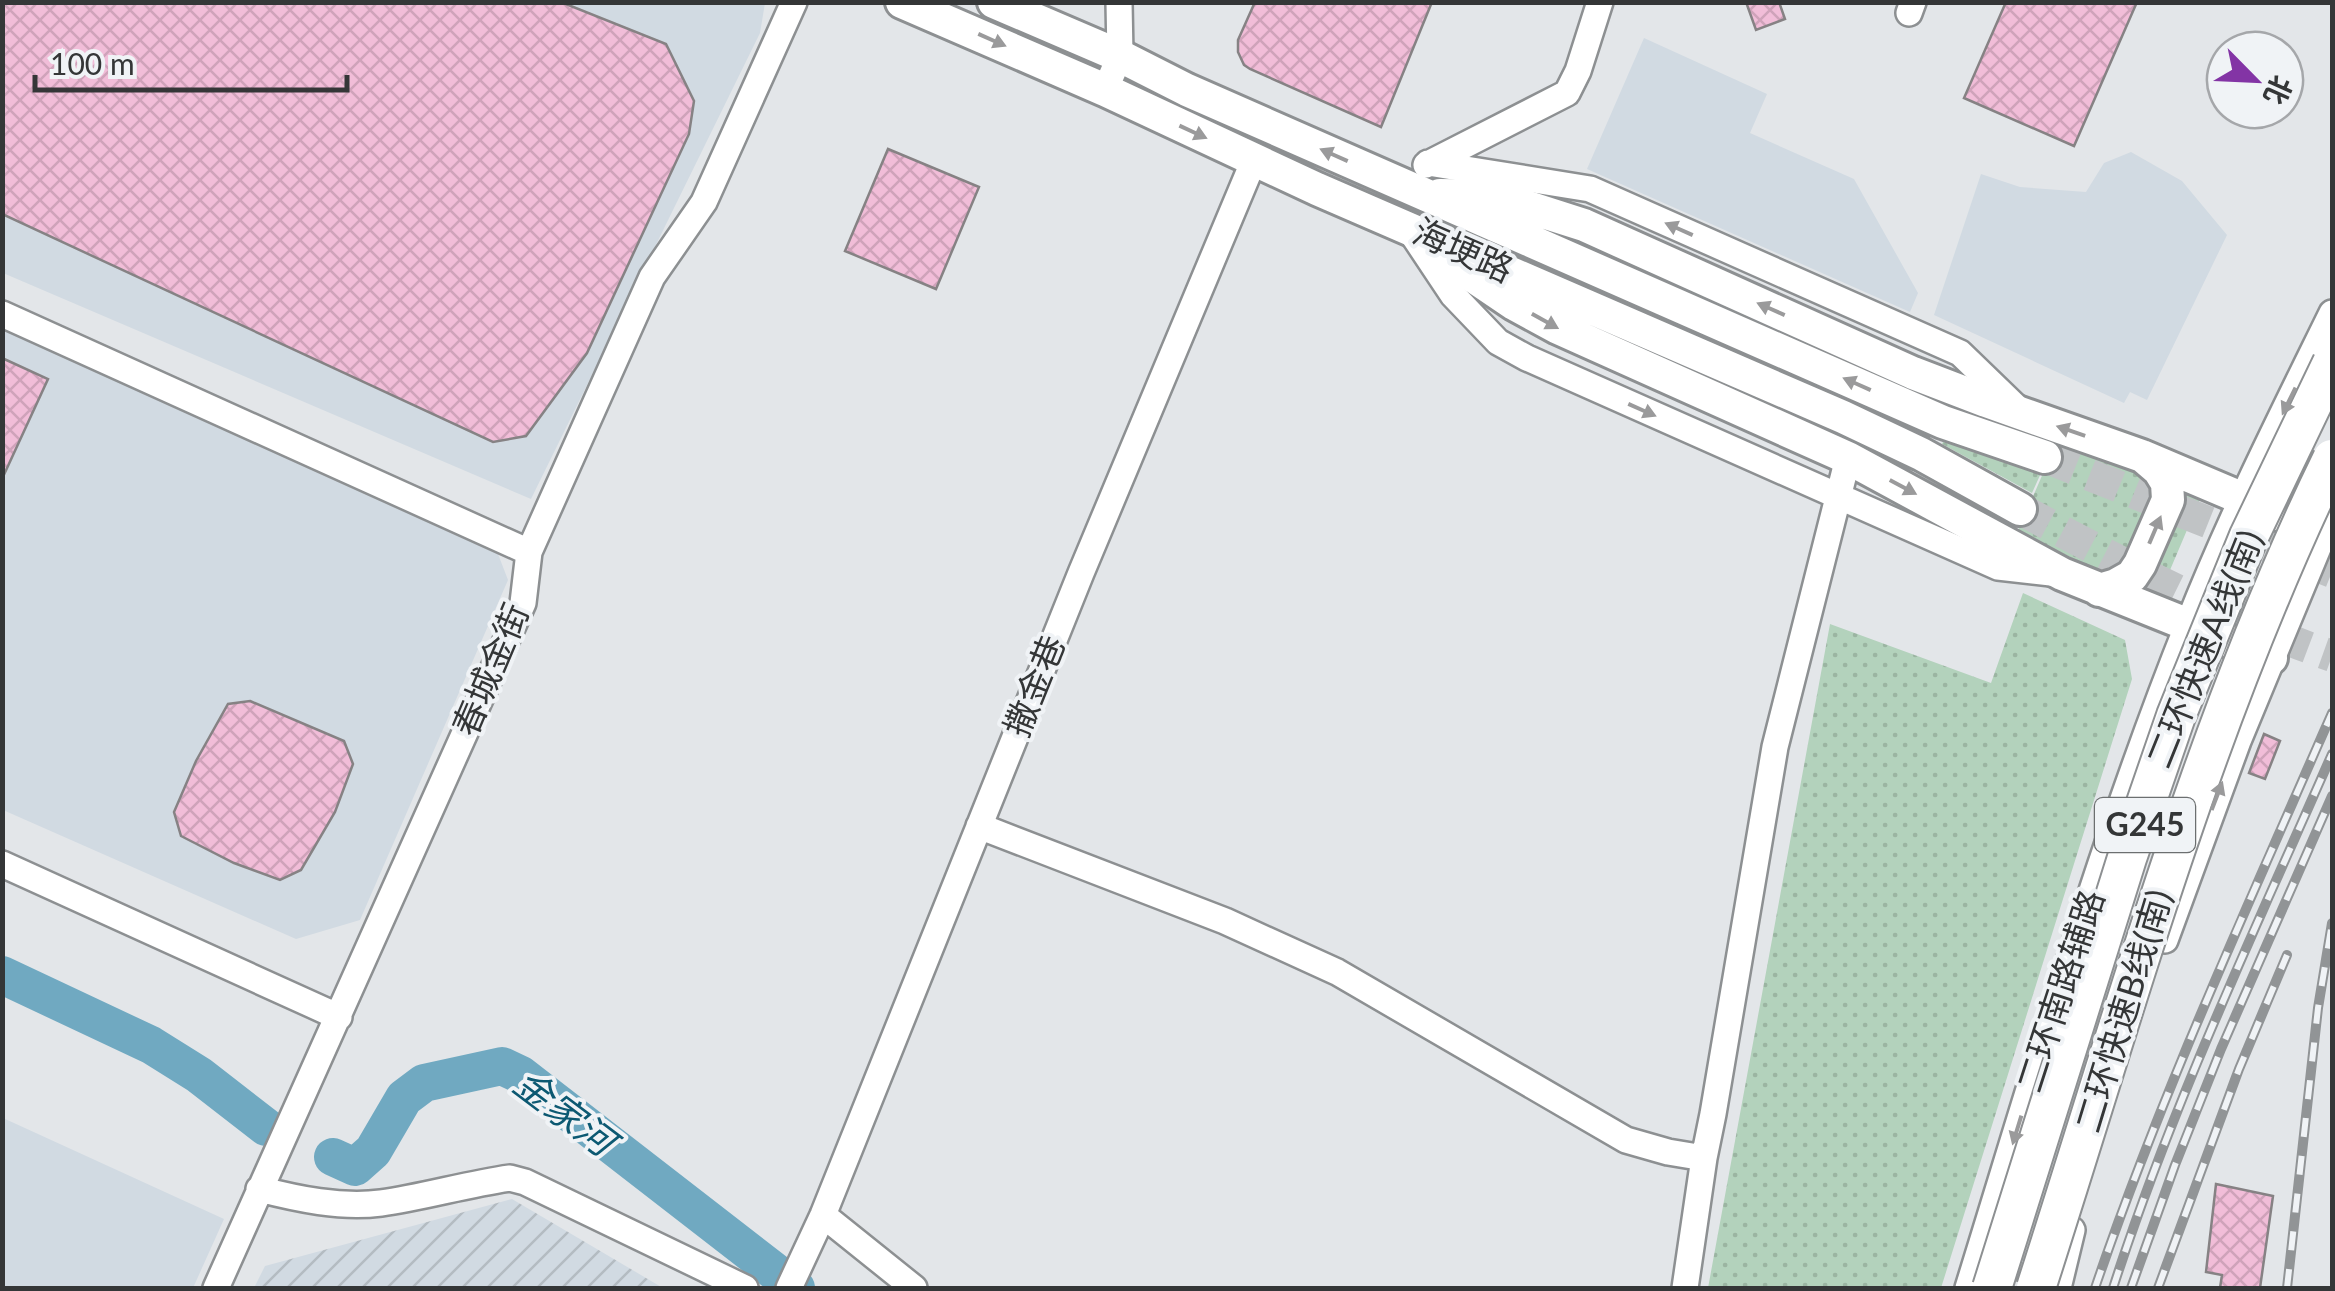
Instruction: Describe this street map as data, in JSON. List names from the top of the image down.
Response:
{
  "streets": {
    "highway": ["二环快速A线(南)", "二环快速B线(南)"],
    "main road": ["海埂路", "G245"],
    "street": ["春城金街", "撒金巷", "二环南路辅路"]
  },
  "crossings": [
    ["海埂路", "撒金巷"],
    ["二环快速A线(南)", "G245"],
    ["G245", "二环南路辅路"],
    ["G245", "二环快速B线(南)"]
  ],
  "water": ["金家河"],
  "scale_bar": "100 m",
  "north": "bottom right"
}
